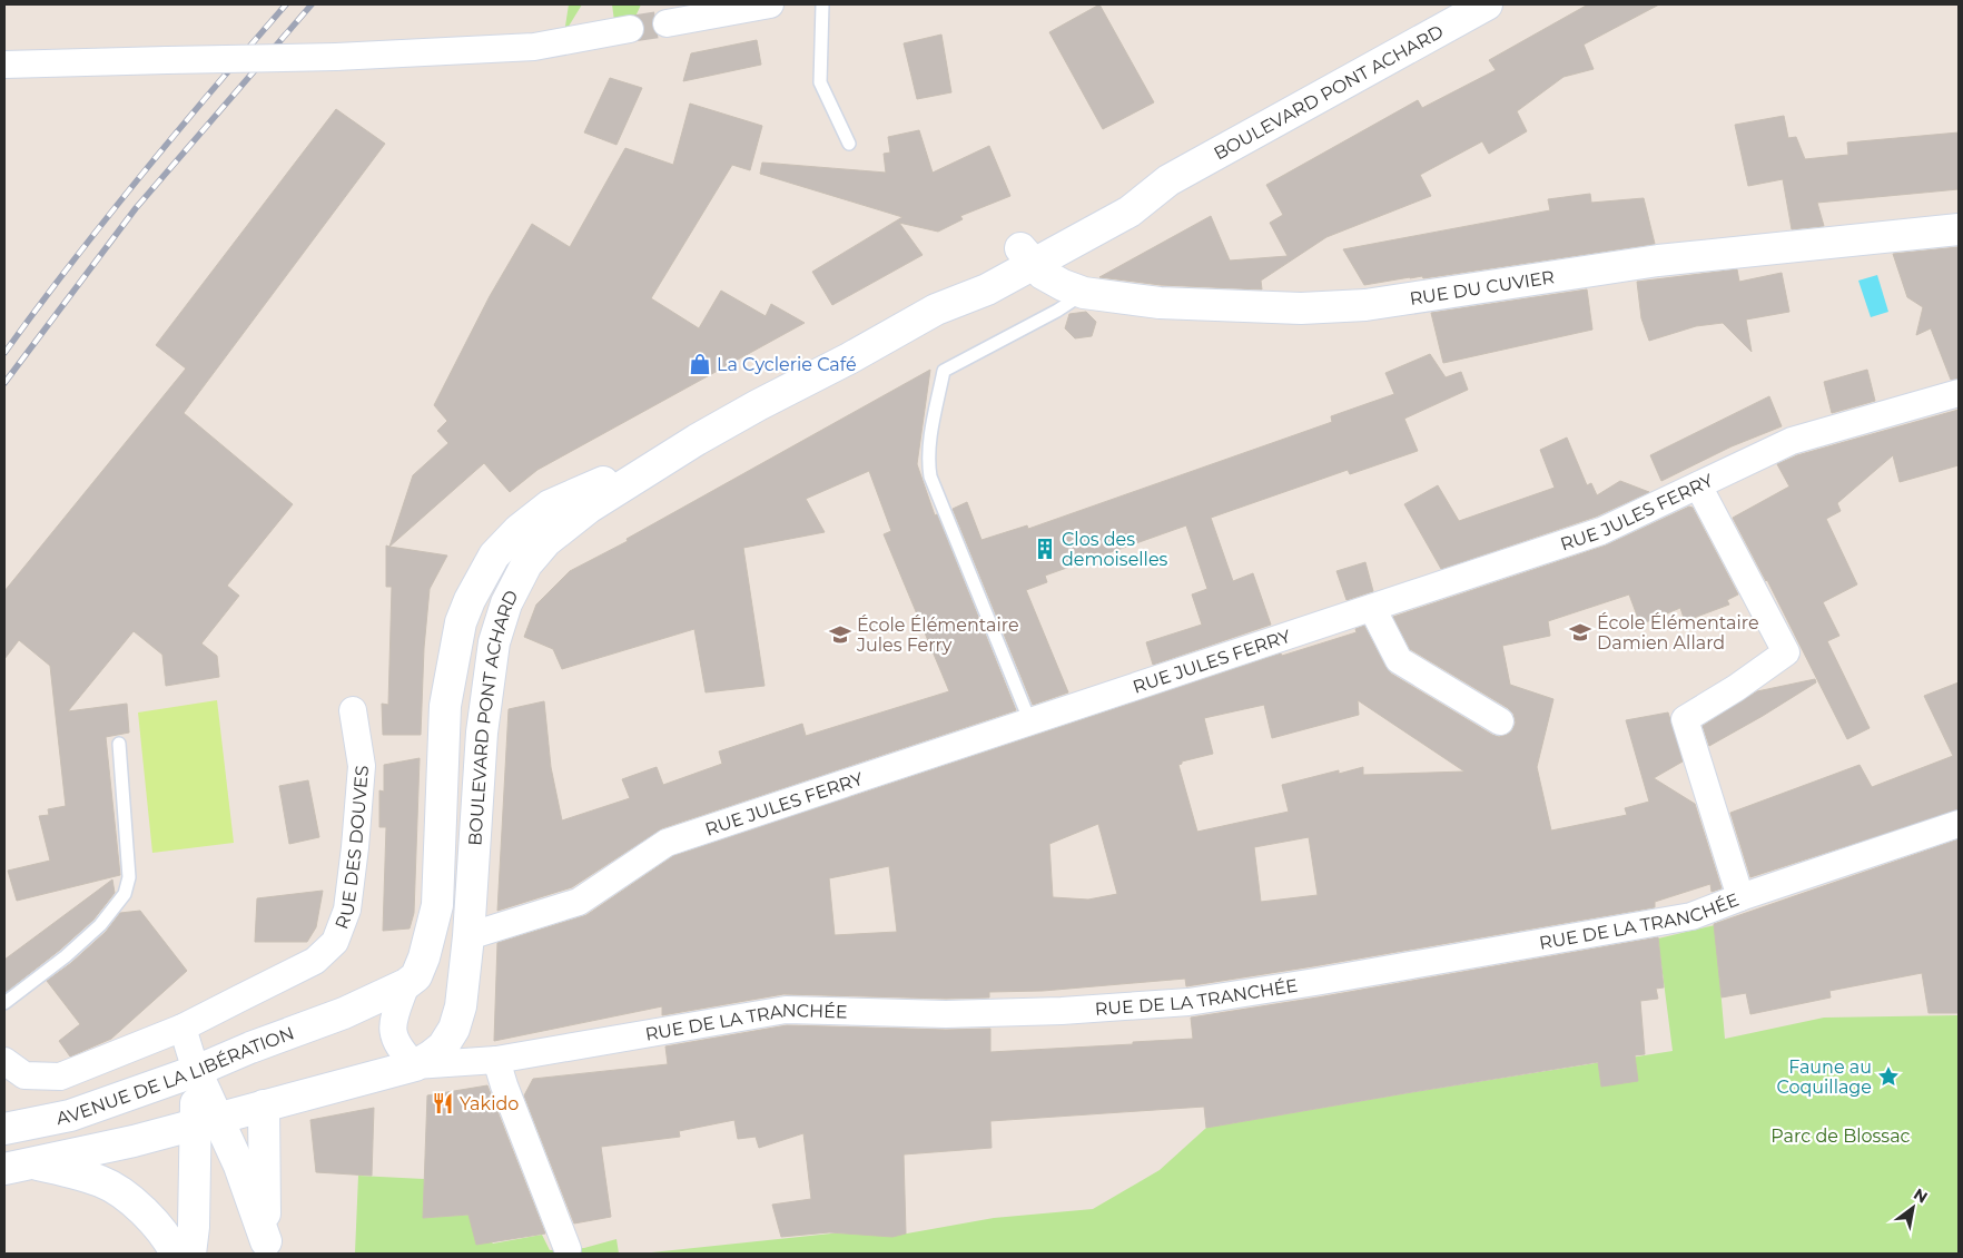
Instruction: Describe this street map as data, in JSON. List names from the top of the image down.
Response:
{
  "streets": {
    "main road": ["BOULEVARD PONT ACHARD", "RUE DU CUVIER", "AVENUE DE LA LIBÉRATION"],
    "street": ["RUE JULES FERRY", "RUE DES DOUVES", "RUE DE LA TRANCHÉE"]
  },
  "crossings": [
    ["BOULEVARD PONT ACHARD", "RUE DU CUVIER"],
    ["BOULEVARD PONT ACHARD", "RUE JULES FERRY"],
    ["BOULEVARD PONT ACHARD", "RUE DE LA TRANCHÉE"],
    ["BOULEVARD PONT ACHARD", "AVENUE DE LA LIBÉRATION"]
  ],
  "parks": ["Parc de Blossac"],
  "places": {
    "shop": ["La Cyclerie Café"],
    "building": ["Clos des demoiselles"],
    "school or university": ["École Élémentaire Damien Allard", "École Élémentaire Jules Ferry"],
    "place": ["Faune au Coquillage"],
    "restaurant": ["Yakido"]
  },
  "north": "top right"
}
